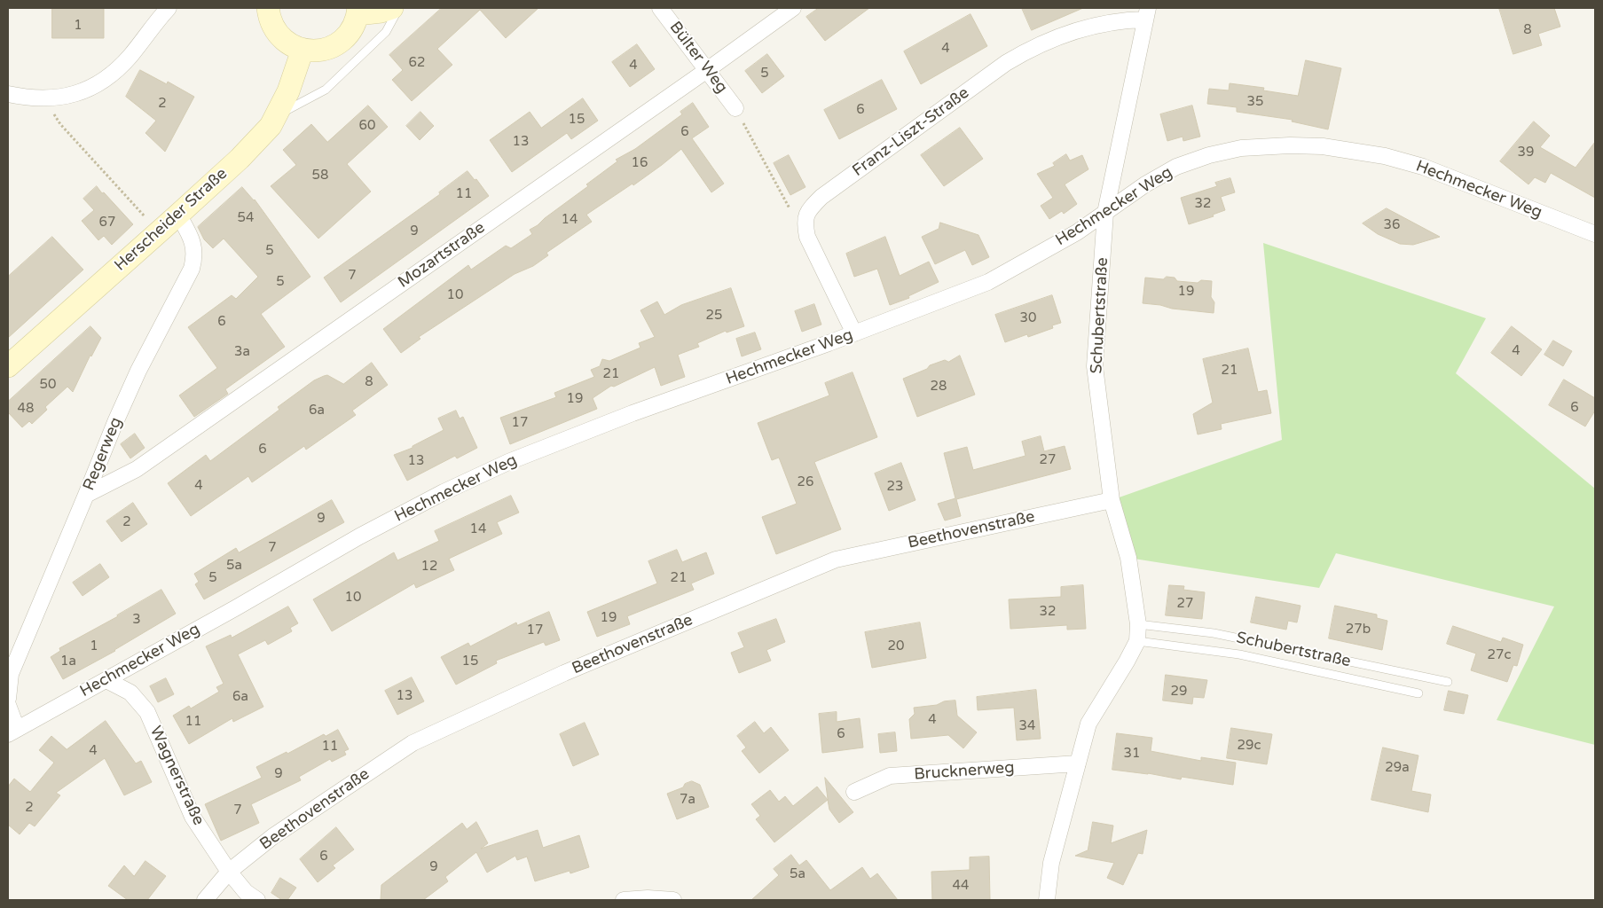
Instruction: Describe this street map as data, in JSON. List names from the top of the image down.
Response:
{
  "streets": {
    "main road": ["Herscheider Straße"],
    "street": [
      "Bülter Weg",
      "Franz-Liszt-Straße",
      "Hechmecker Weg",
      "Mozartstraße",
      "Schubertstraße",
      "Regerweg",
      "Beethovenstraße",
      "Brucknerweg",
      "Wagnerstraße"
    ]
  },
  "crossings": [
    ["Bülter Weg", "Mozartstraße"],
    ["Franz-Liszt-Straße", "Schubertstraße"],
    ["Hechmecker Weg", "Schubertstraße"],
    ["Hechmecker Weg", "Wagnerstraße"],
    ["Herscheider Straße", "Regerweg"],
    ["Mozartstraße", "Regerweg"],
    ["Schubertstraße", "Beethovenstraße"],
    ["Schubertstraße", "Brucknerweg"],
    ["Beethovenstraße", "Wagnerstraße"]
  ],
  "house_numbers": [
    "1",
    "8",
    "4",
    "62",
    "4",
    "5",
    "35",
    "2",
    "6",
    "15",
    "60",
    "6",
    "13",
    "39",
    "16",
    "58",
    "11",
    "32",
    "54",
    "14",
    "67",
    "36",
    "9",
    "5",
    "7",
    "5",
    "19",
    "10",
    "25",
    "30",
    "6",
    "4",
    "3a",
    "21",
    "21",
    "8",
    "50",
    "28",
    "19",
    "6",
    "48",
    "6a",
    "17",
    "6",
    "27",
    "13",
    "26",
    "4",
    "23",
    "9",
    "2",
    "14",
    "7",
    "5a",
    "12",
    "5",
    "21",
    "10",
    "27",
    "32",
    "19",
    "3",
    "27b",
    "17",
    "1",
    "20",
    "27c",
    "1a",
    "15",
    "29",
    "13",
    "6a",
    "4",
    "11",
    "34",
    "6",
    "29c",
    "11",
    "4",
    "31",
    "29a",
    "9",
    "7a",
    "2",
    "7",
    "6",
    "9",
    "5a",
    "44"
  ]
}
